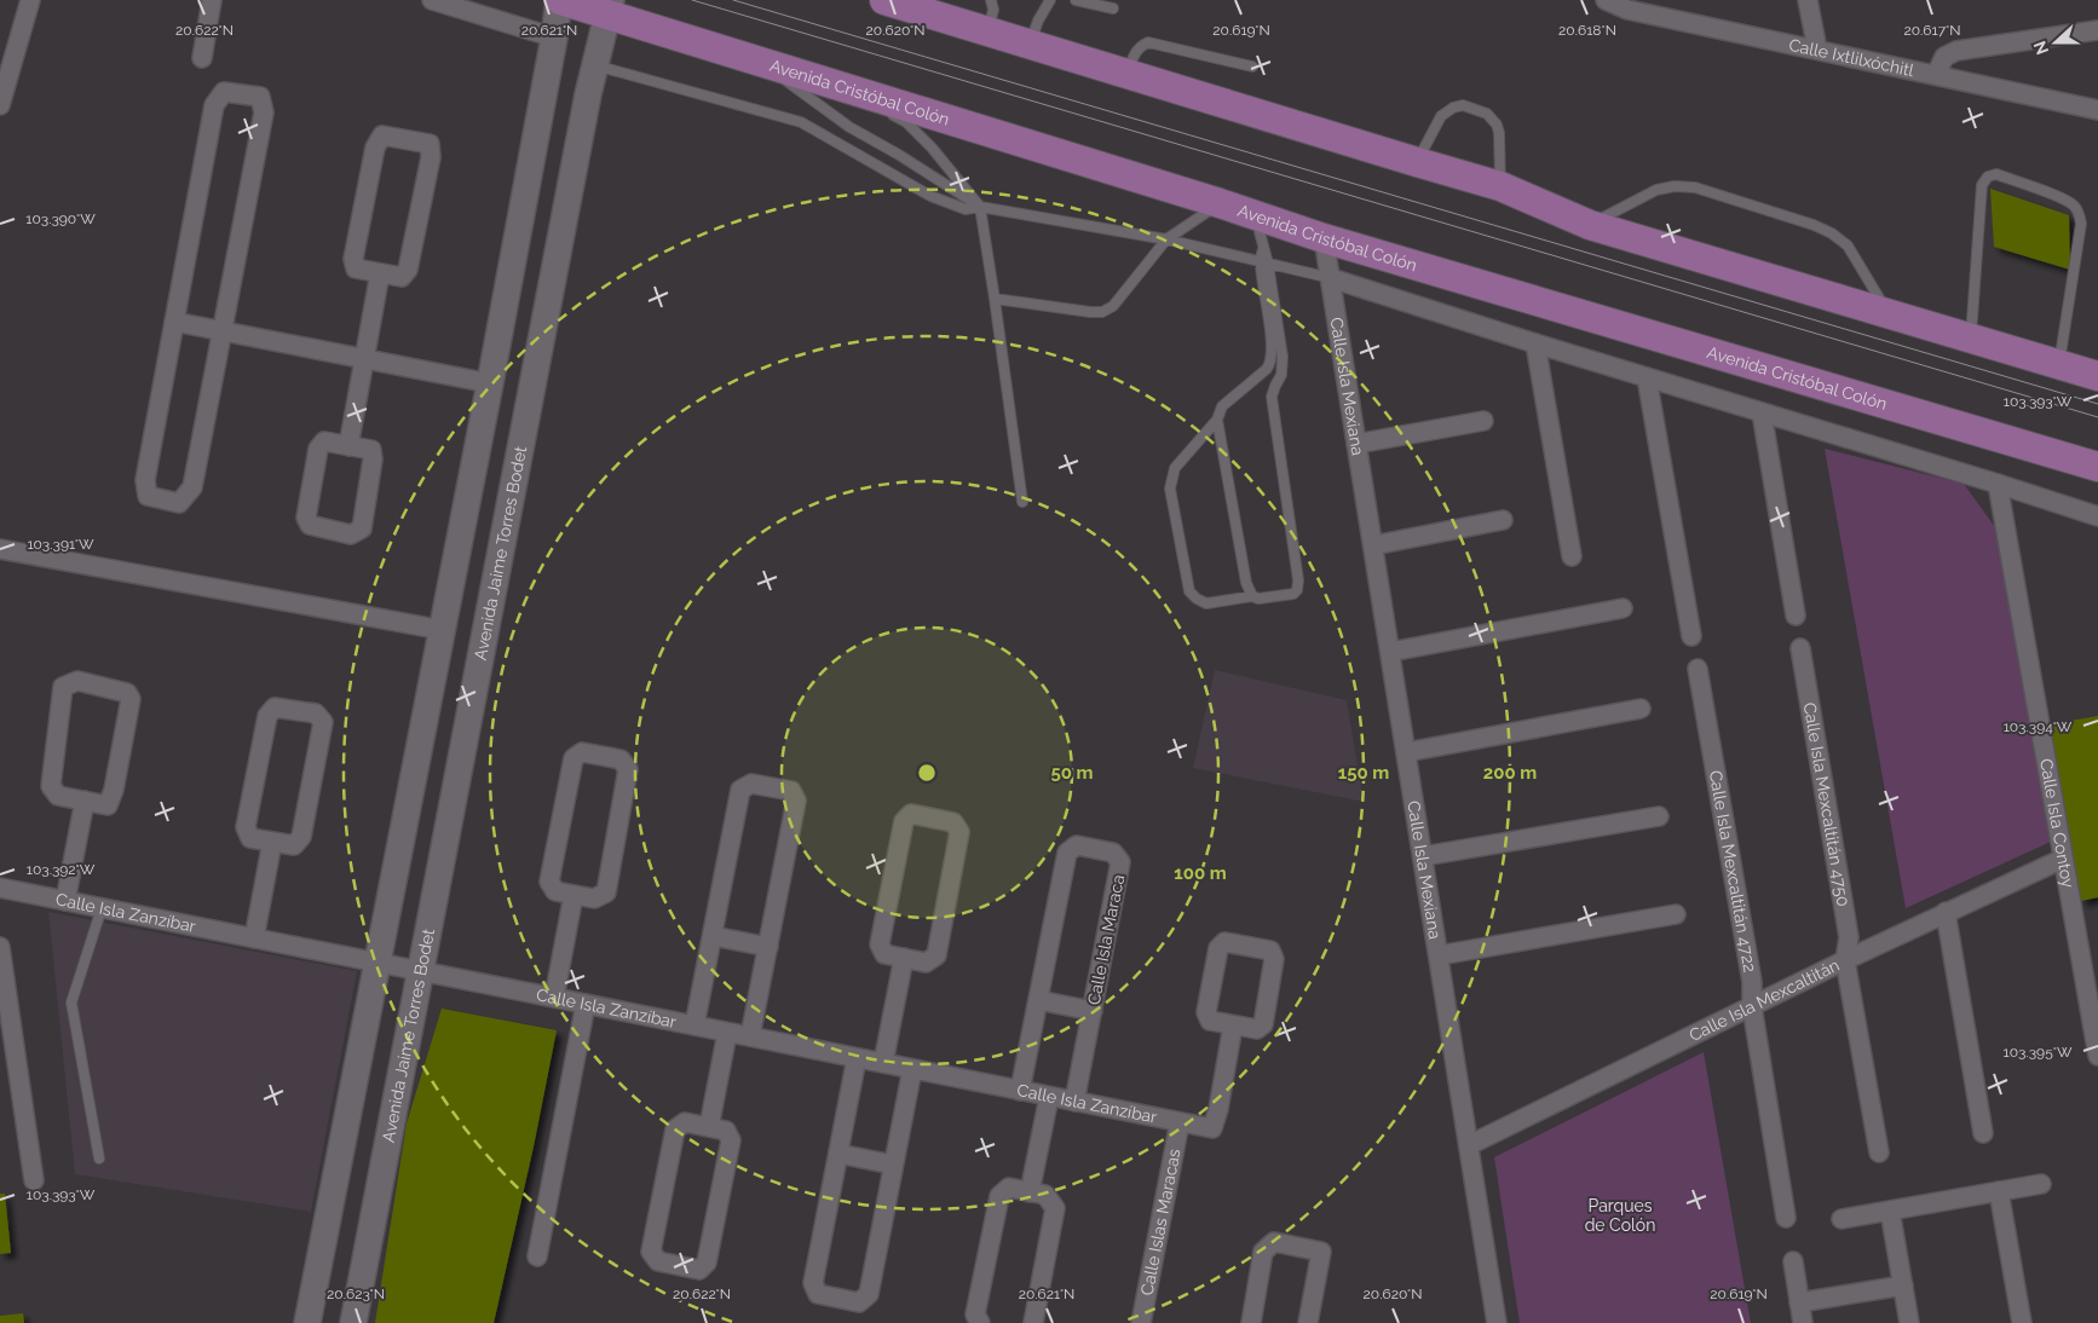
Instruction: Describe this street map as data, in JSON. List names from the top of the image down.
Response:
{
  "streets": {
    "main road": ["Avenida Cristóbal Colón"],
    "street": [
      "Calle Ixtlilxóchitl",
      "Calle Isla Mexiana",
      "Avenida Jaime Torres Bodet",
      "Calle Isla Mexcaltitán 4750",
      "Calle Isla Contoy",
      "Calle Isla Mexcaltitán 4722",
      "Calle Isla Zanzíbar",
      "Calle Isla Maraca",
      "Calle Isla Mexcaltitán",
      "Calle Islas Maracas"
    ]
  },
  "crossings": [
    ["Avenida Cristóbal Colón", "Calle Isla Mexiana"],
    ["Avenida Cristóbal Colón", "Avenida Jaime Torres Bodet"],
    ["Calle Isla Mexiana", "Calle Isla Mexcaltitán"],
    ["Avenida Jaime Torres Bodet", "Calle Isla Zanzíbar"],
    ["Calle Isla Mexcaltitán 4750", "Calle Isla Mexcaltitán"],
    ["Calle Isla Contoy", "Calle Isla Mexcaltitán"],
    ["Calle Isla Mexcaltitán 4722", "Calle Isla Mexcaltitán"],
    ["Calle Isla Zanzíbar", "Calle Isla Maraca"],
    ["Calle Isla Zanzíbar", "Calle Islas Maracas"]
  ],
  "parks": ["Parques de Colón"],
  "north": "left",
  "coordinates": [
    "20.622°N",
    "20.621°N",
    "20.620°N",
    "20.619°N",
    "20.618°N",
    "20.617°N",
    "103.390°W",
    "103.393°W",
    "103.391°W",
    "103.394°W",
    "103.392°W",
    "103.395°W",
    "20.623°N"
  ],
  "rings": [
    "50 m",
    "150 m",
    "200 m",
    "100 m"
  ]
}
